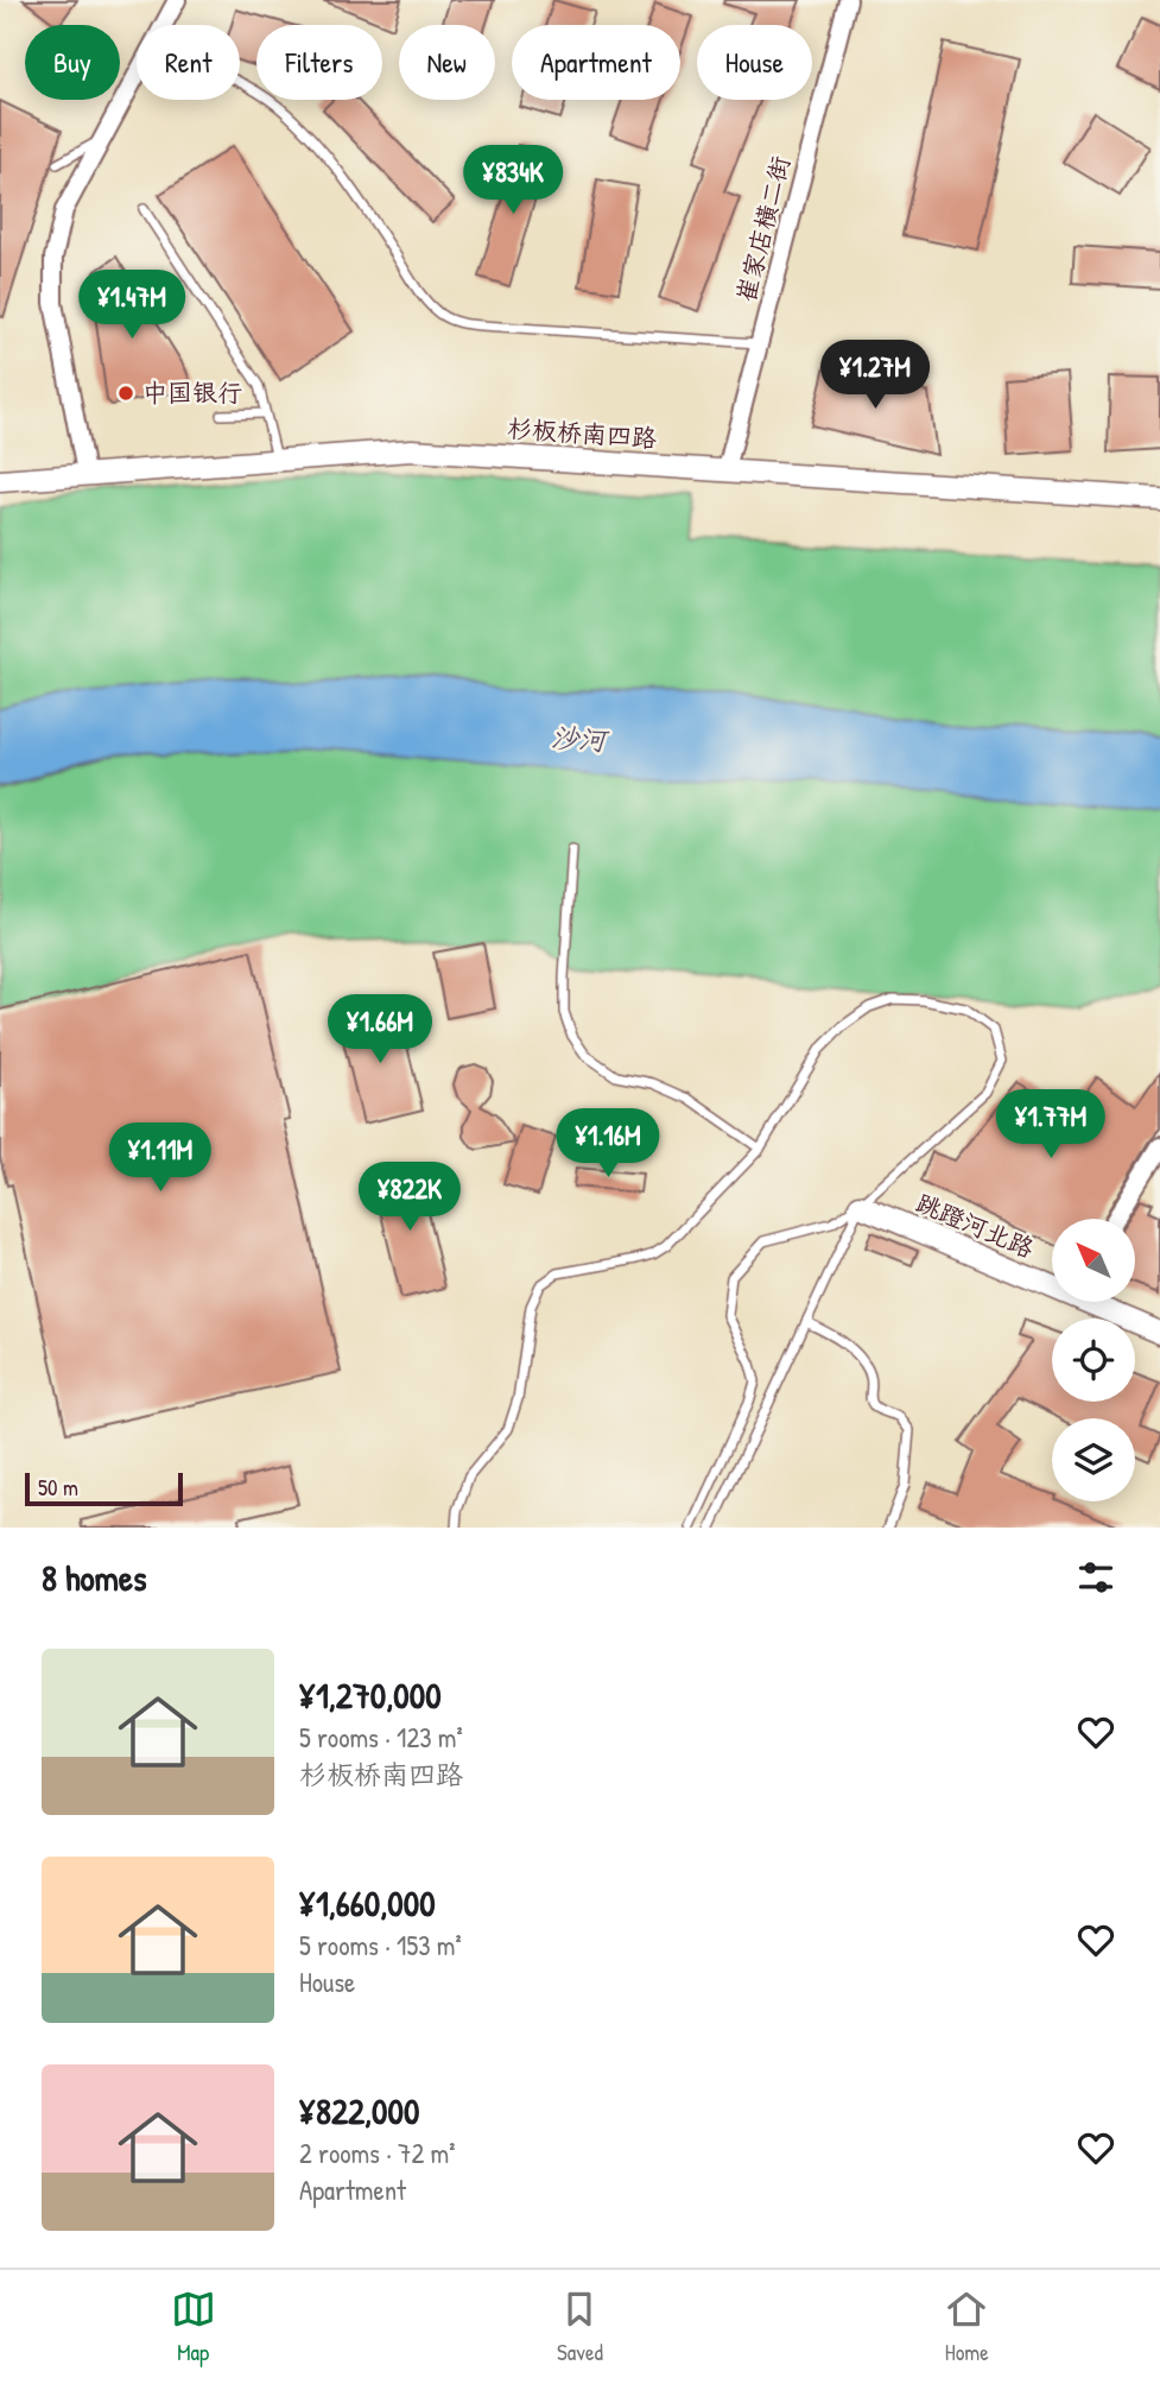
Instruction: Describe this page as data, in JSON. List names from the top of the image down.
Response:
{
  "streets": {
    "street": ["崔家店横二街", "杉板桥南四路", "跳蹬河北路"]
  },
  "crossings": [
    ["崔家店横二街", "杉板桥南四路"]
  ],
  "water": ["沙河"],
  "places": ["中国银行"],
  "scale_bar": "50 m",
  "north": "top left",
  "page": {
    "chip": [
      "Buy",
      "Rent",
      "Filters",
      "New",
      "Apartment",
      "House"
    ],
    "price": [
      "¥834K",
      "¥1.47M",
      "¥1.27M",
      "¥1.66M",
      "¥1.77M",
      "¥1.16M",
      "¥1.11M",
      "¥822K"
    ],
    "scale": "50 m",
    "heading": "8 homes",
    "list": [
      {
        "name": "¥1,270,000",
        "note": "5 rooms · 123 m² · 杉板桥南四路"
      },
      {
        "name": "¥1,660,000",
        "note": "5 rooms · 153 m² · House"
      },
      {
        "name": "¥822,000",
        "note": "2 rooms · 72 m² · Apartment"
      }
    ],
    "tabs": ["Map", "Saved", "Home"]
  }
}
